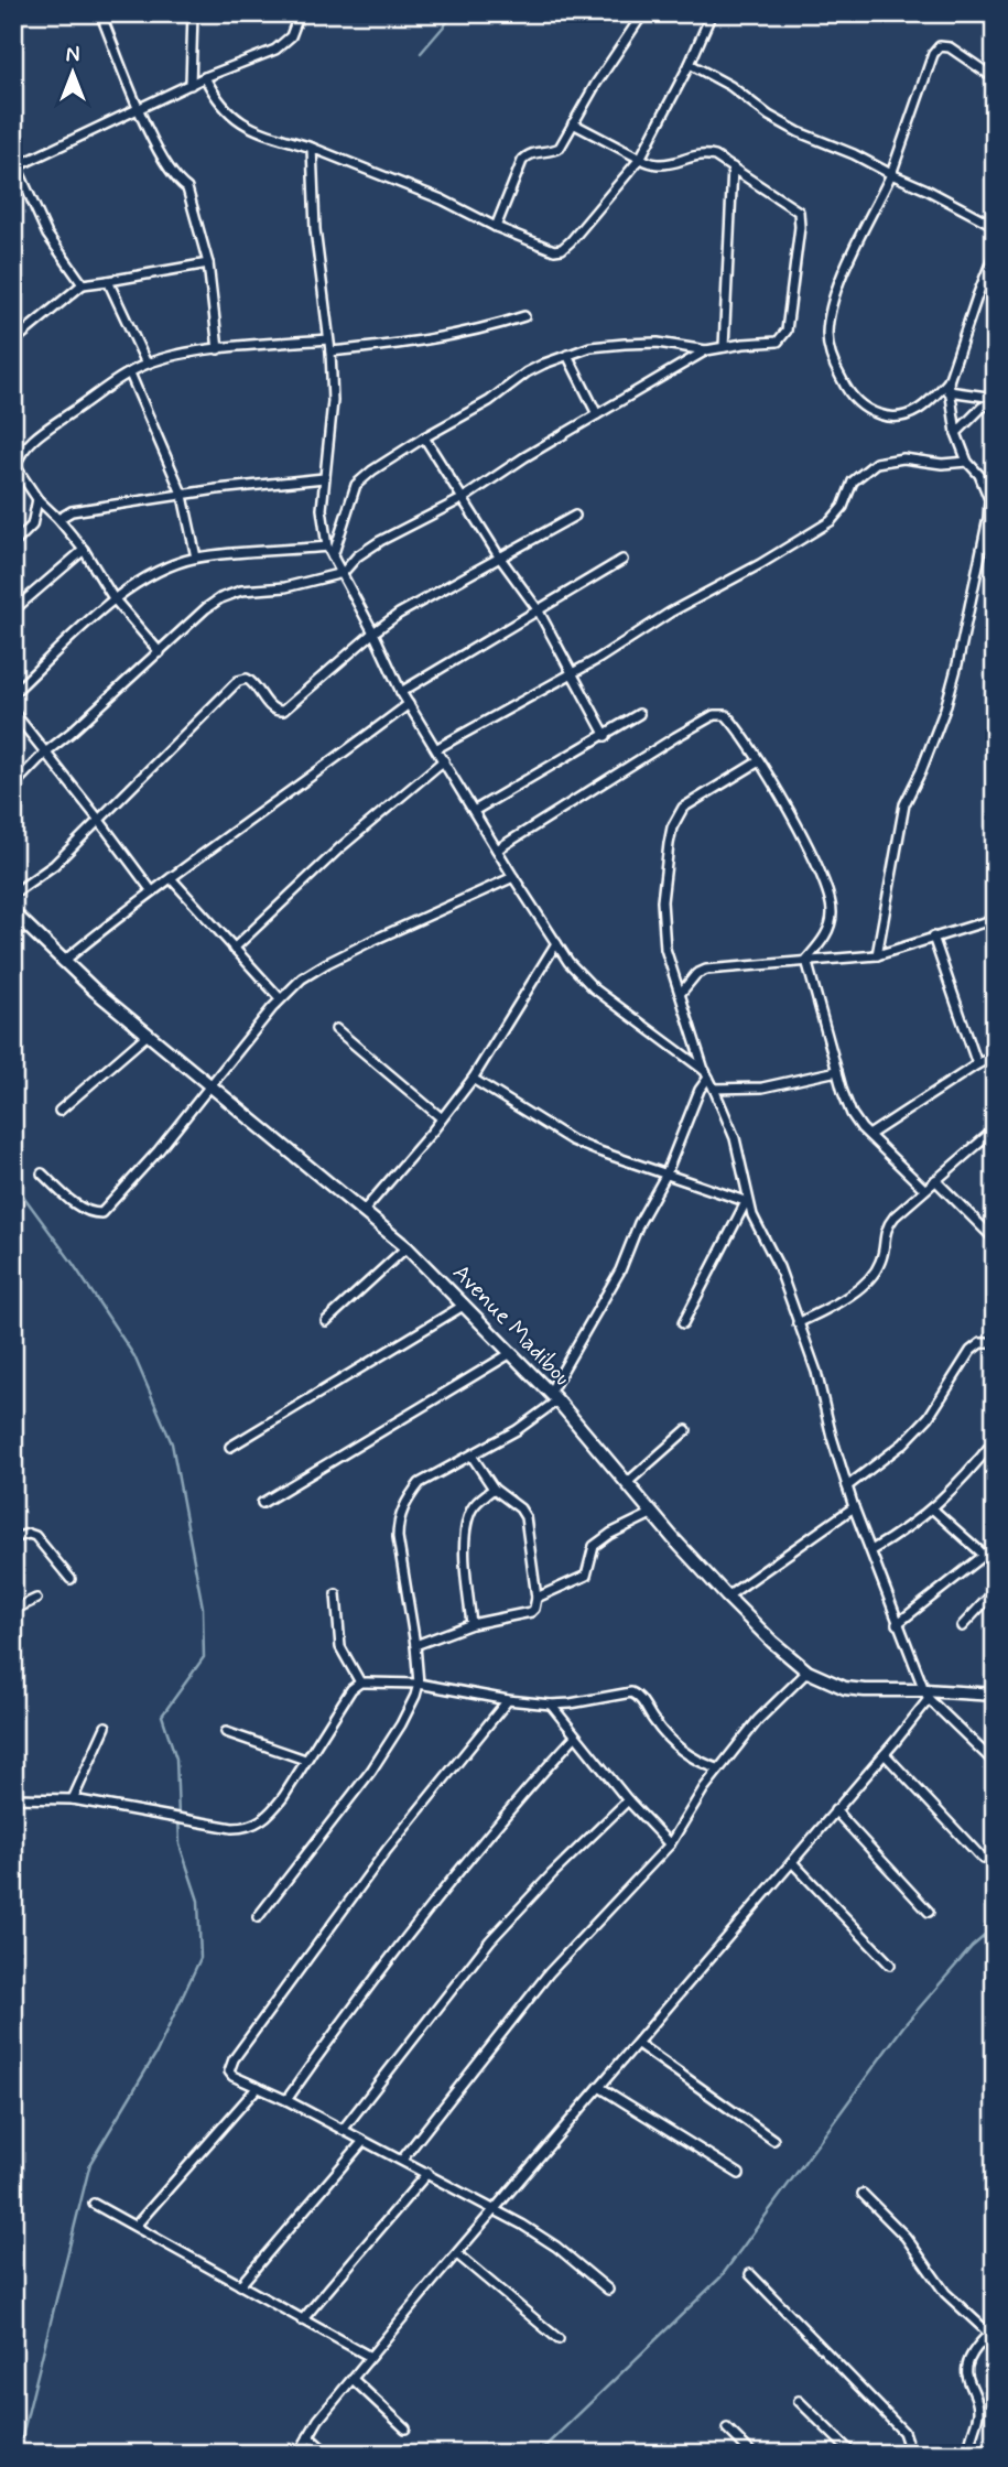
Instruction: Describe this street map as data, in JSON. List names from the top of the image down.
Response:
{
  "streets": {
    "street": ["Avenue Madibou"]
  },
  "north": "top"
}
